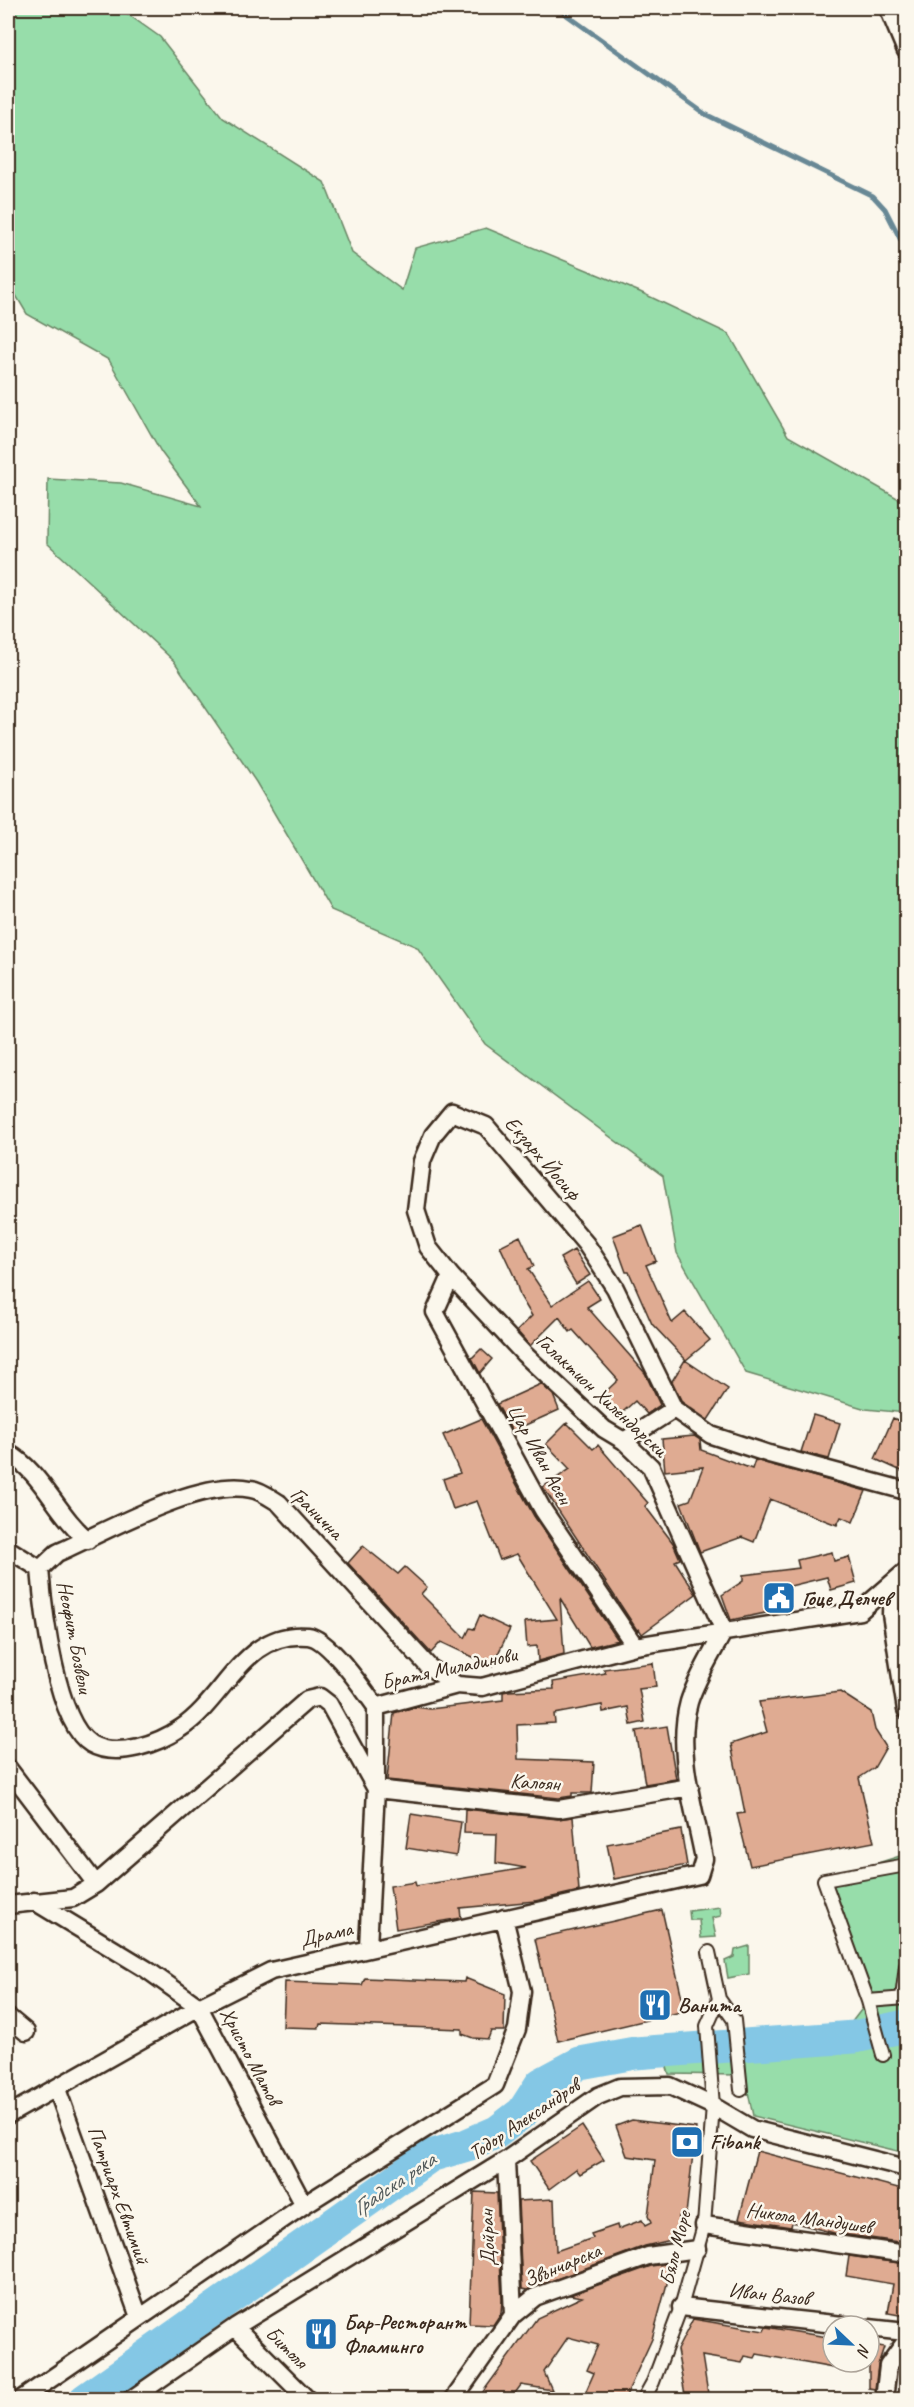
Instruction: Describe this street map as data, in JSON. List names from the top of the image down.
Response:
{
  "streets": {
    "street": [
      "Екзарх Йосиф",
      "Галактион Хилендарски",
      "Цар Иван Асен",
      "Гранична",
      "Неофит Бозвели",
      "Братя Миладинови",
      "Калоян",
      "Драма",
      "Христо Матов",
      "Тодор Александров",
      "Патриарх Евтимий",
      "Никола Мандушев",
      "Дойран",
      "Бяло Море",
      "Звънчарска",
      "Иван Вазов",
      "Битоля"
    ]
  },
  "crossings": [
    ["Екзарх Йосиф", "Галактион Хилендарски"],
    ["Екзарх Йосиф", "Цар Иван Асен"],
    ["Галактион Хилендарски", "Цар Иван Асен"],
    ["Галактион Хилендарски", "Братя Миладинови"],
    ["Цар Иван Асен", "Братя Миладинови"],
    ["Гранична", "Неофит Бозвели"],
    ["Гранична", "Братя Миладинови"],
    ["Неофит Бозвели", "Братя Миладинови"],
    ["Братя Миладинови", "Калоян"],
    ["Калоян", "Драма"],
    ["Драма", "Христо Матов"],
    ["Драма", "Патриарх Евтимий"],
    ["Тодор Александров", "Дойран"],
    ["Тодор Александров", "Бяло Море"],
    ["Тодор Александров", "Битоля"],
    ["Никола Мандушев", "Бяло Море"],
    ["Дойран", "Звънчарска"],
    ["Бяло Море", "Звънчарска"],
    ["Бяло Море", "Иван Вазов"]
  ],
  "water": ["Градска река"],
  "places": {
    "public building": ["Гоце Делчев"],
    "restaurant": ["Ванита", "Бар-Ресторант Фламинго"],
    "bank": ["Fibank"]
  },
  "north": "bottom right"
}
